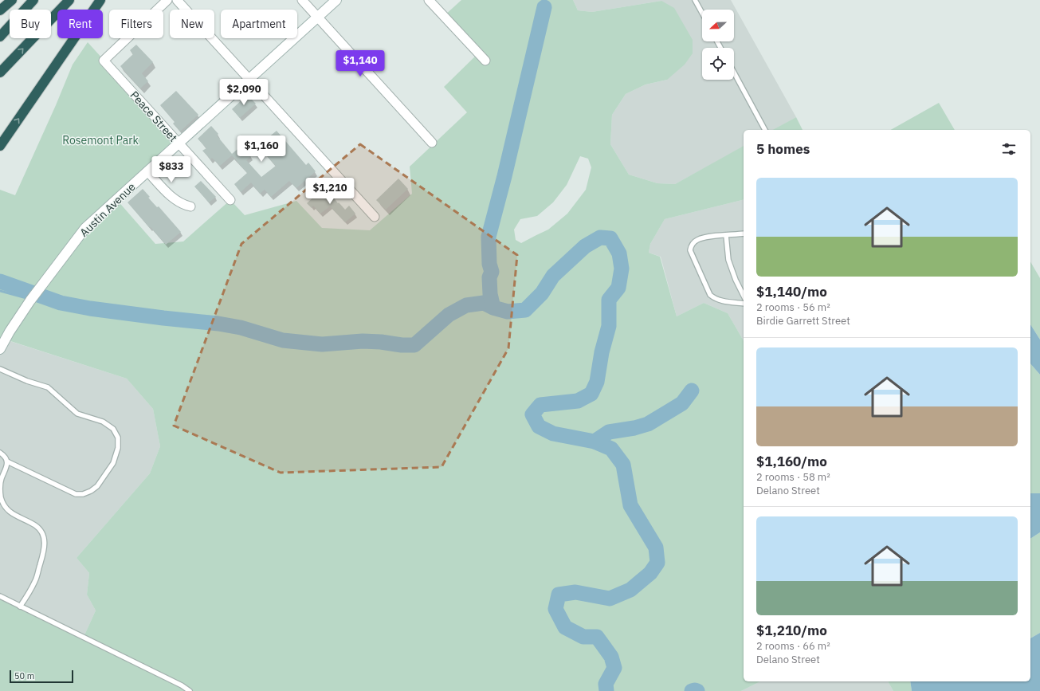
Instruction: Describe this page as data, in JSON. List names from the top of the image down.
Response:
{
  "streets": {
    "street": ["Peace Street", "Austin Avenue"]
  },
  "crossings": [
    ["Peace Street", "Austin Avenue"]
  ],
  "parks": ["Rosemont Park"],
  "scale_bar": "50 m",
  "north": "left",
  "page": {
    "chip": [
      "Buy",
      "Rent",
      "Filters",
      "New",
      "Apartment"
    ],
    "price": [
      "$1,140",
      "$2,090",
      "$1,160",
      "$833",
      "$1,210"
    ],
    "heading": "5 homes",
    "list": [
      {
        "name": "$1,140/mo",
        "note": "2 rooms · 56 m² · Birdie Garrett Street"
      },
      {
        "name": "$1,160/mo",
        "note": "2 rooms · 58 m² · Delano Street"
      },
      {
        "name": "$1,210/mo",
        "note": "2 rooms · 66 m² · Delano Street"
      }
    ],
    "scale": "50 m"
  }
}
